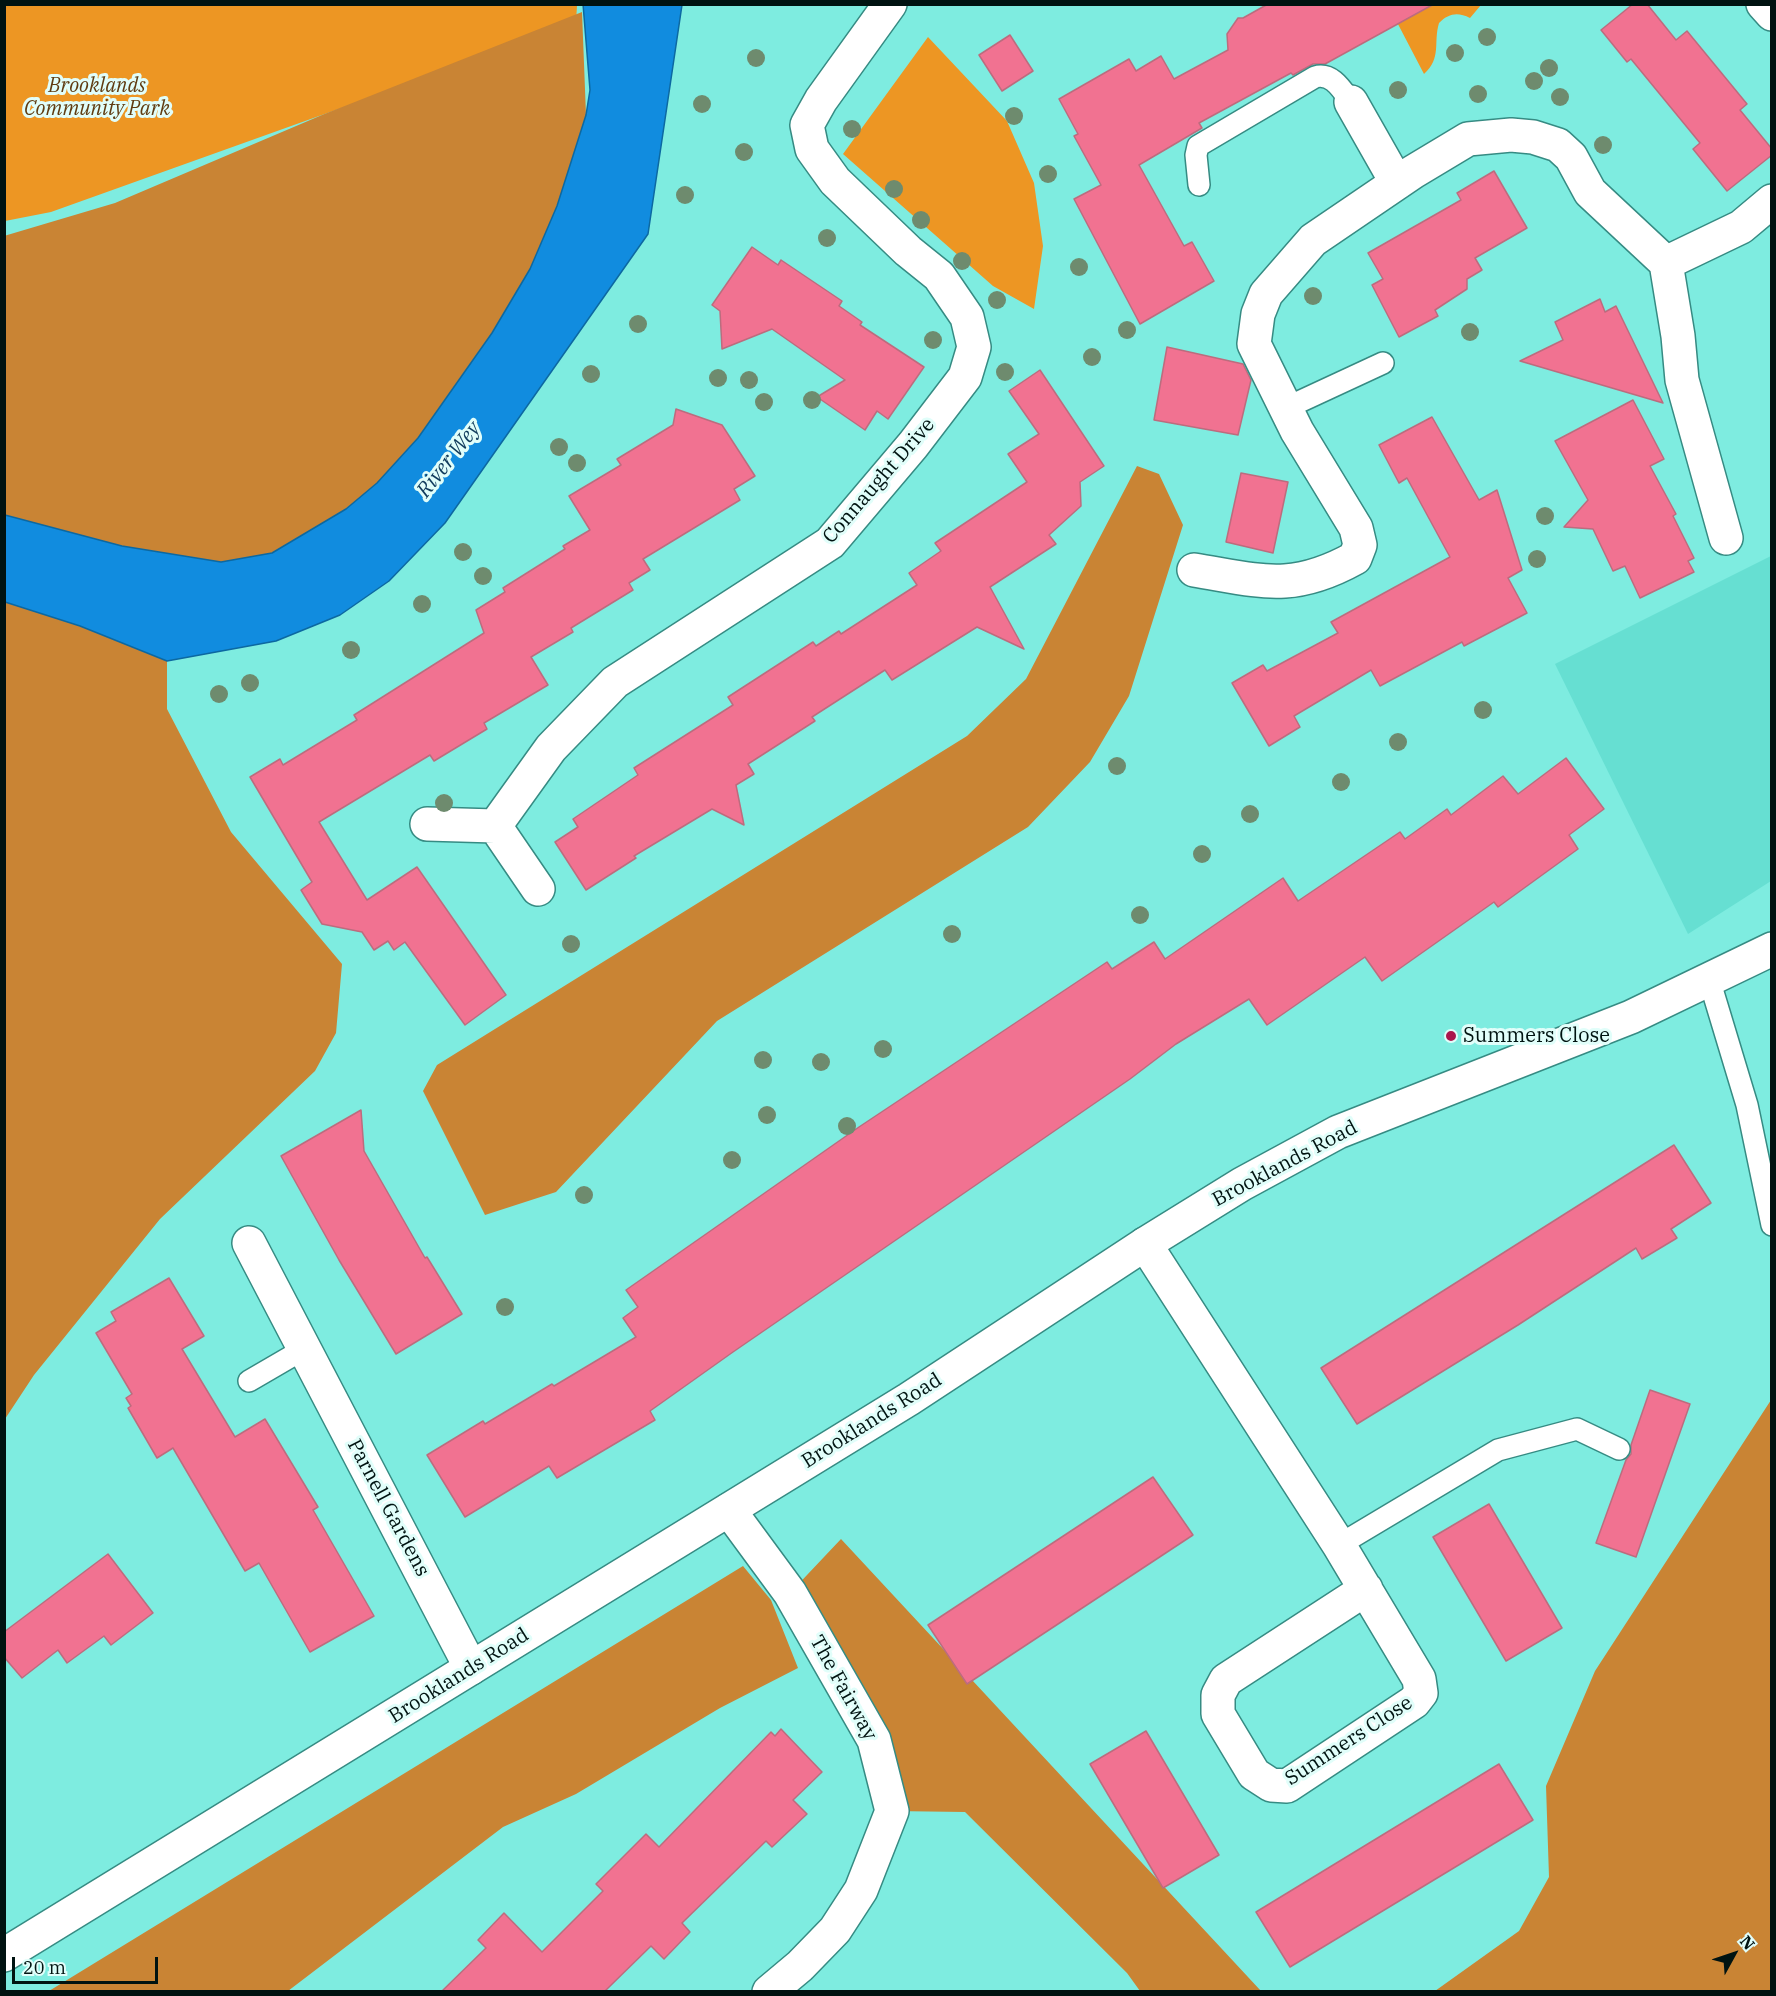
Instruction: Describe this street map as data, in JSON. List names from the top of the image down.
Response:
{
  "streets": {
    "street": [
      "Connaught Drive",
      "Brooklands Road",
      "Parnell Gardens",
      "The Fairway",
      "Summers Close"
    ]
  },
  "crossings": [
    ["Brooklands Road", "Parnell Gardens"],
    ["Brooklands Road", "The Fairway"],
    ["Brooklands Road", "Summers Close"]
  ],
  "water": ["River Wey"],
  "parks": ["Brooklands Community Park"],
  "places": ["Summers Close"],
  "scale_bar": "20 m",
  "north": "top right"
}
